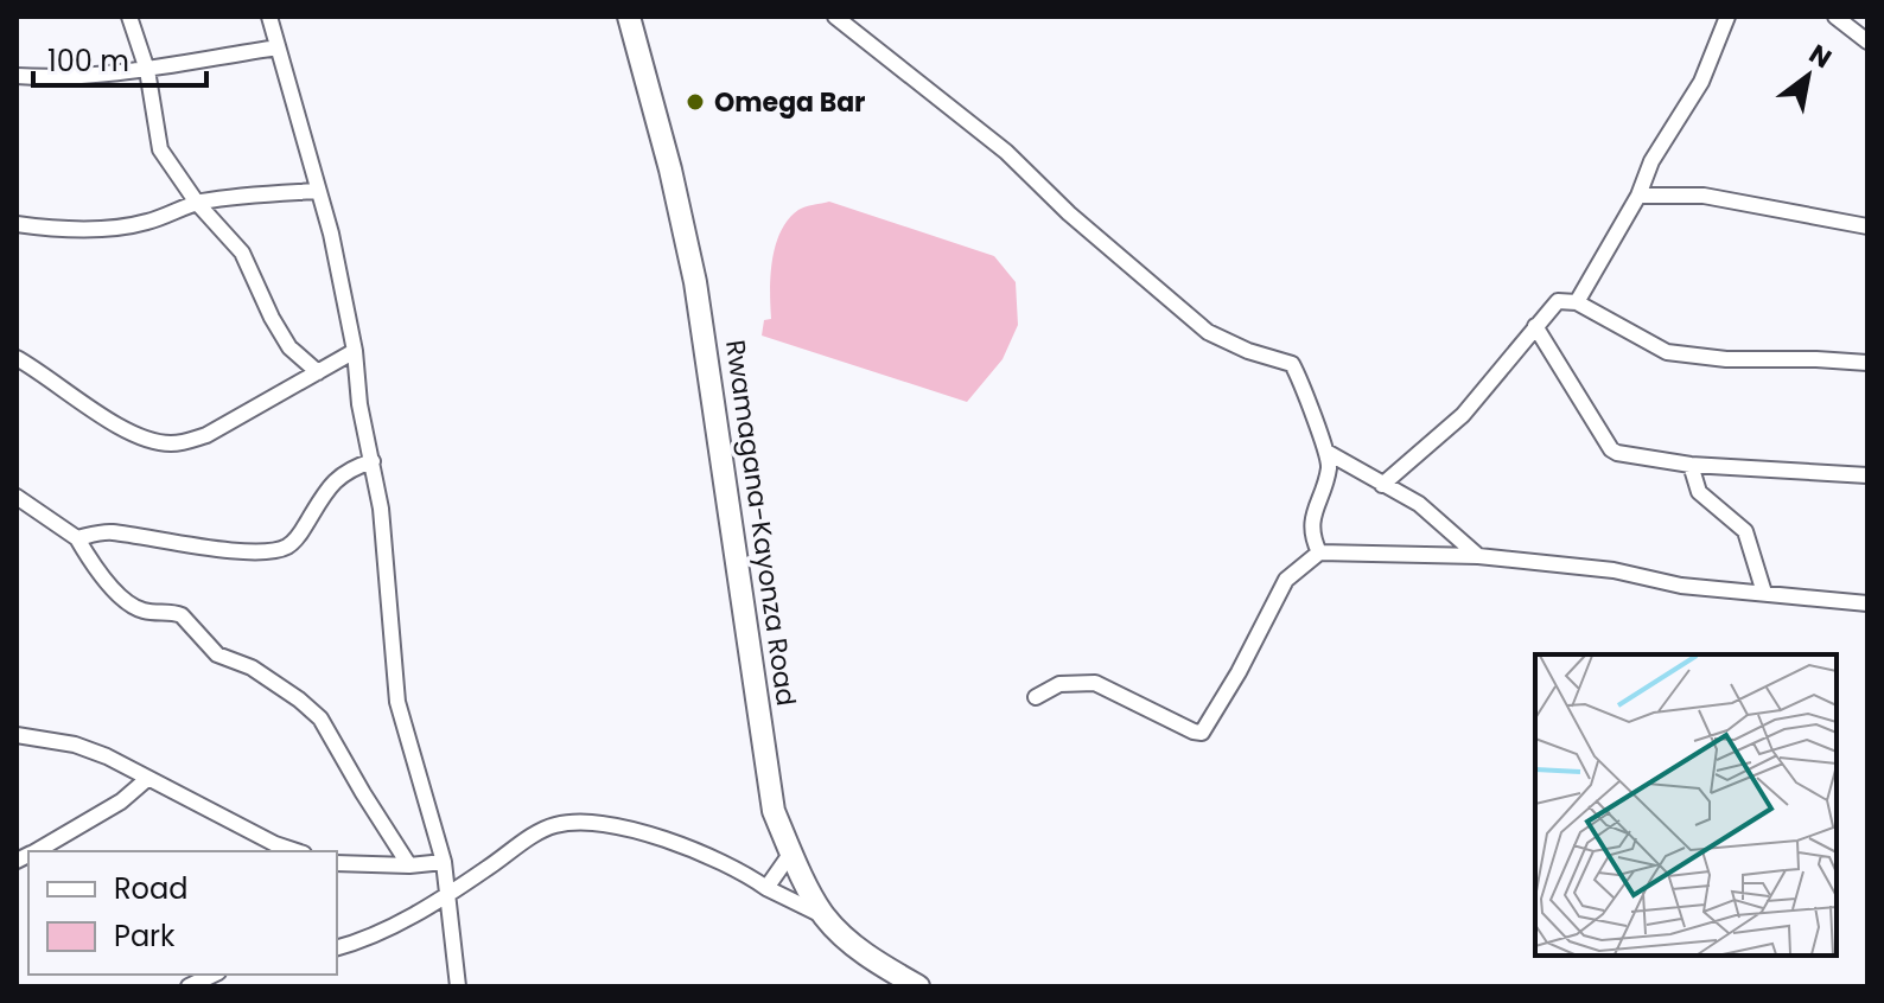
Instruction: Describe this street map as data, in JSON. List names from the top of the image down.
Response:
{
  "streets": {
    "highway": ["Rwamagana-Kayonza Road"]
  },
  "places": ["Omega Bar"],
  "legend": ["Road", "Park"],
  "scale_bar": "100 m",
  "north": "top right"
}
